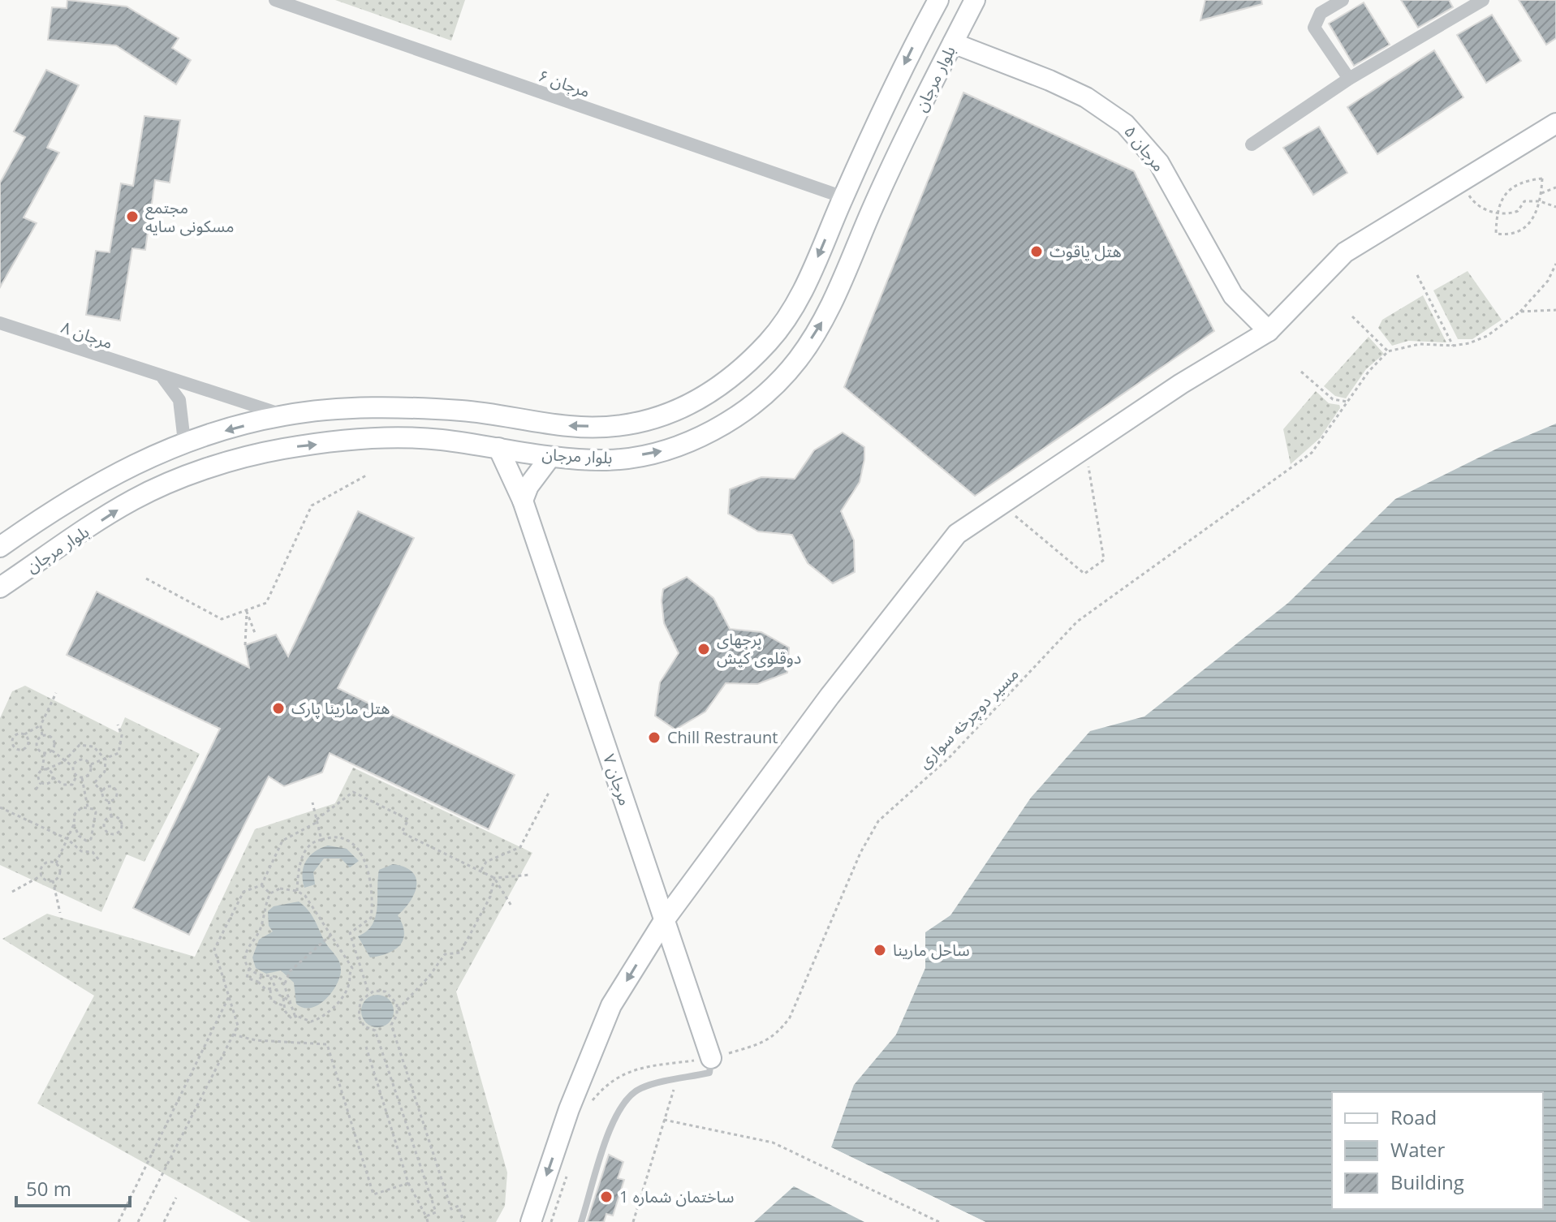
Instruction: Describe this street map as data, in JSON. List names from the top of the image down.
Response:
{
  "streets": {
    "street": [
      "بلوار مرجان",
      "مرجان ۶",
      "مرجان ۵",
      "مرجان ۸",
      "مرجان ۷"
    ],
    "path": ["مسیر دوچرخه سواری"]
  },
  "crossings": [
    ["بلوار مرجان", "مرجان ۶"],
    ["بلوار مرجان", "مرجان ۵"],
    ["بلوار مرجان", "مرجان ۸"],
    ["بلوار مرجان", "مرجان ۷"],
    ["مسیر دوچرخه سواری", "مرجان ۷"]
  ],
  "places": [
    "مجتمع مسکونی سایه",
    "هتل یاقوت",
    "برجهای دوقلوی کیش",
    "هتل مارینا پارک",
    "Chill Restraunt",
    "ساحل مارینا",
    "ساختمان شماره 1"
  ],
  "legend": ["Road", "Water", "Building"],
  "scale_bar": "50 m"
}
